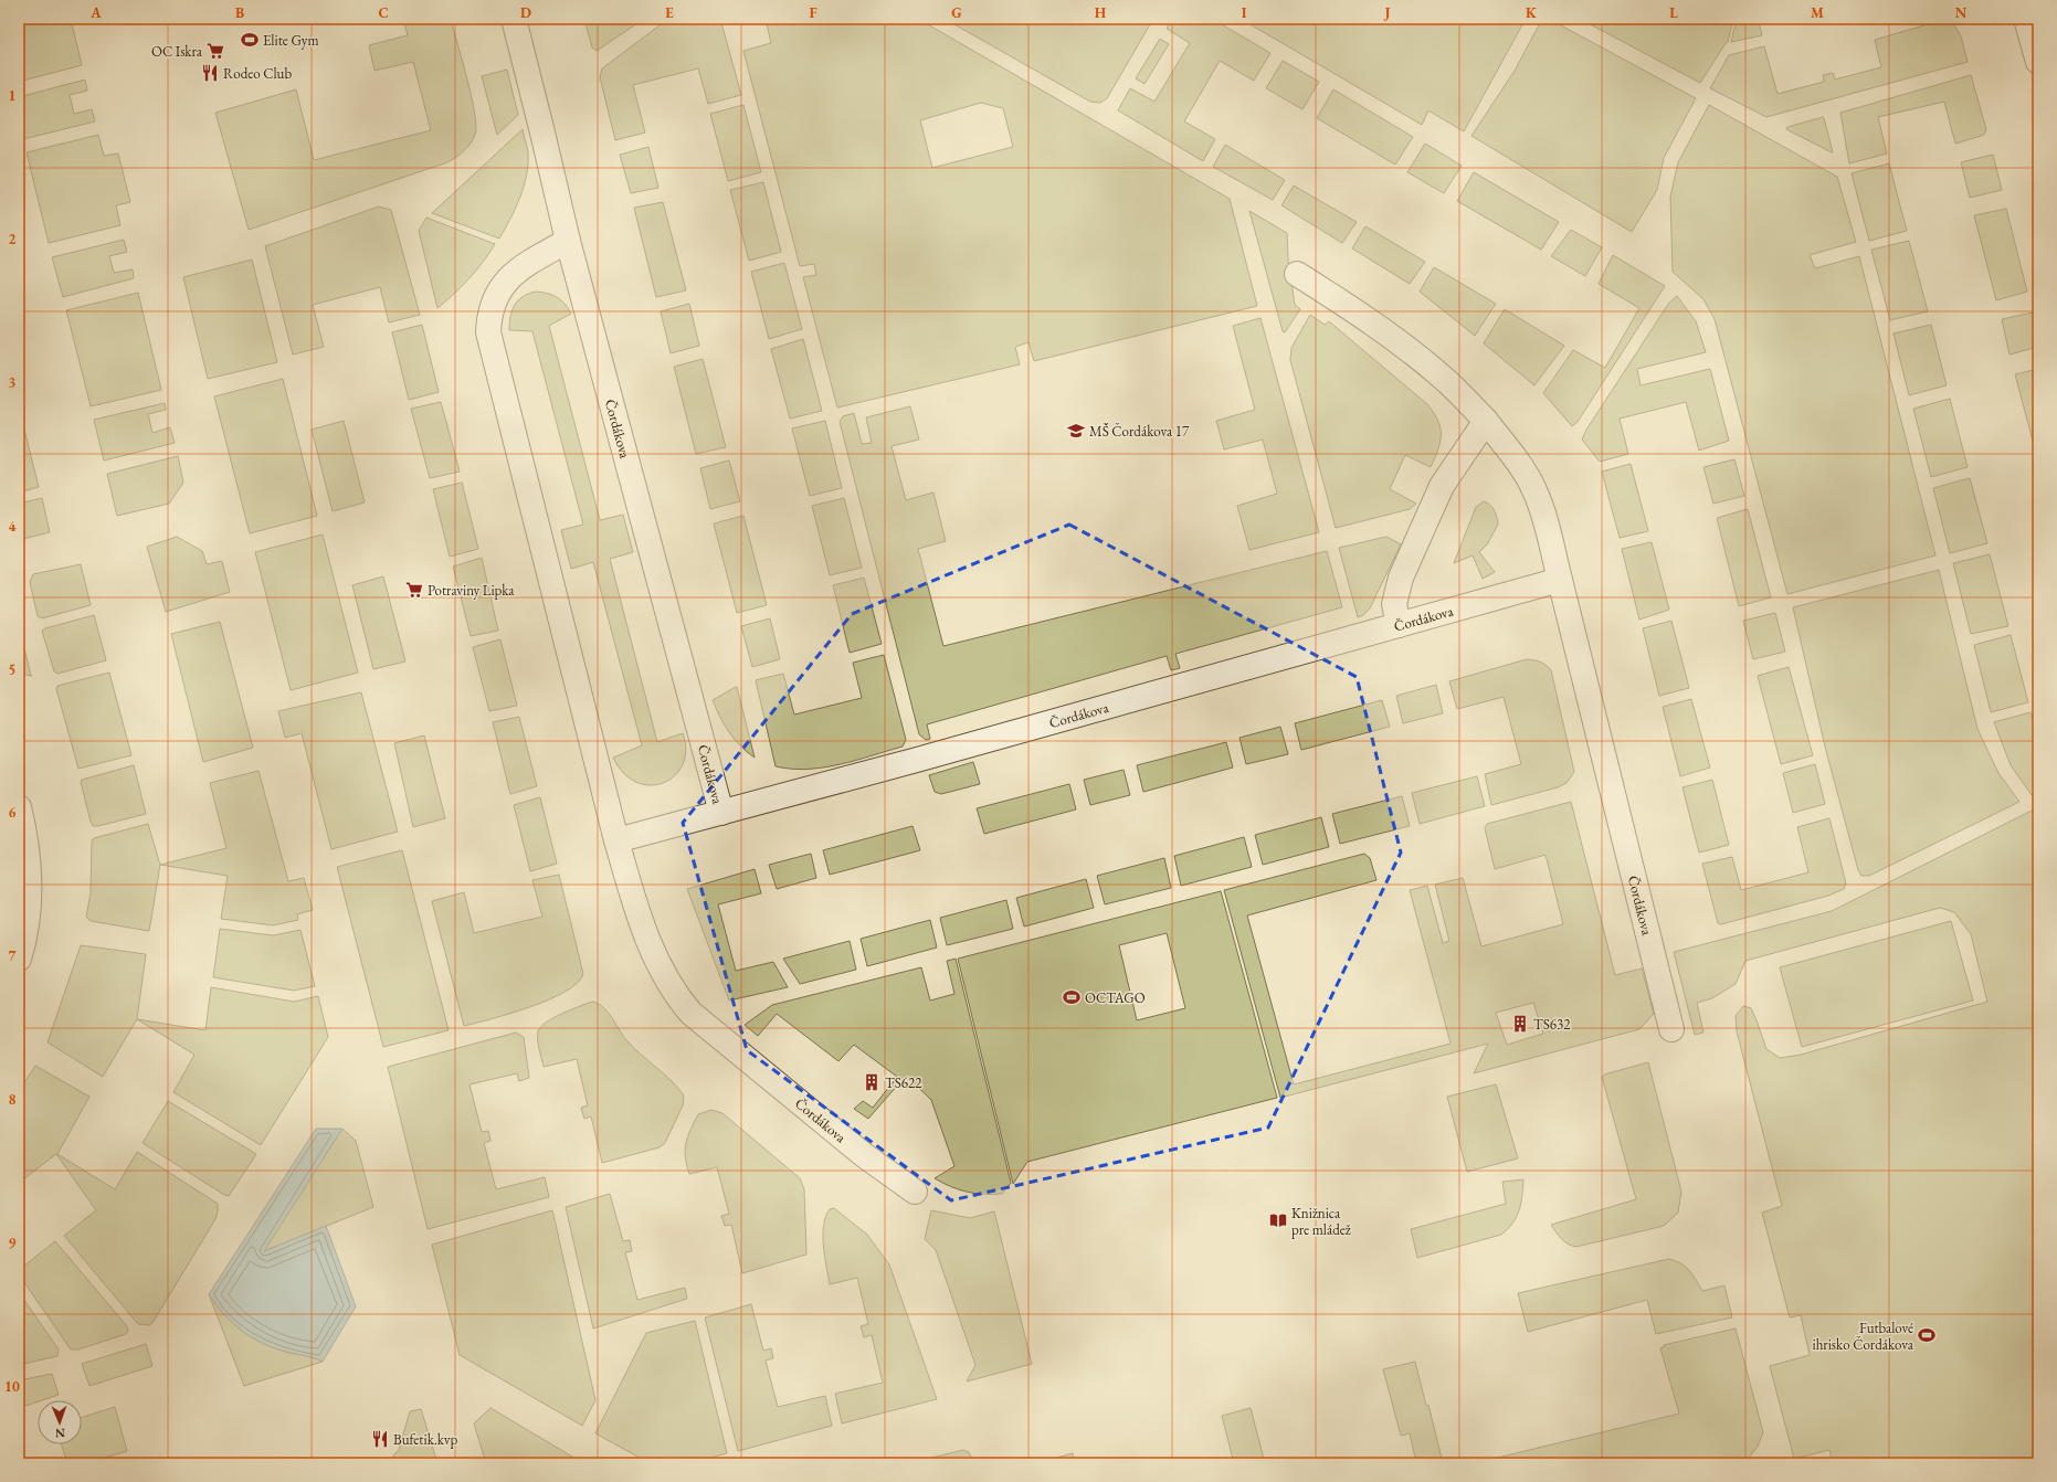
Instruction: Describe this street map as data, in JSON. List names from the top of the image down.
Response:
{
  "streets": {
    "street": ["Čordákova"]
  },
  "places": {
    "sports": ["Elite Gym", "OCTAGO", "Futbalové ihrisko Čordákova"],
    "supermarket": ["OC Iskra", "Potraviny Lipka"],
    "restaurant": ["Rodeo Club", "Bufetik.kvp"],
    "school or university": ["MŠ Čordákova 17"],
    "building": ["TS632", "TS622"],
    "library": ["Knižnica pre mládež"]
  },
  "north": "bottom",
  "grid": {
    "columns": [
      "A",
      "B",
      "C",
      "D",
      "E",
      "F",
      "G",
      "H",
      "I",
      "J",
      "K",
      "L",
      "M",
      "N"
    ],
    "rows": [
      "1",
      "2",
      "3",
      "4",
      "5",
      "6",
      "7",
      "8",
      "9",
      "10"
    ]
  }
}
